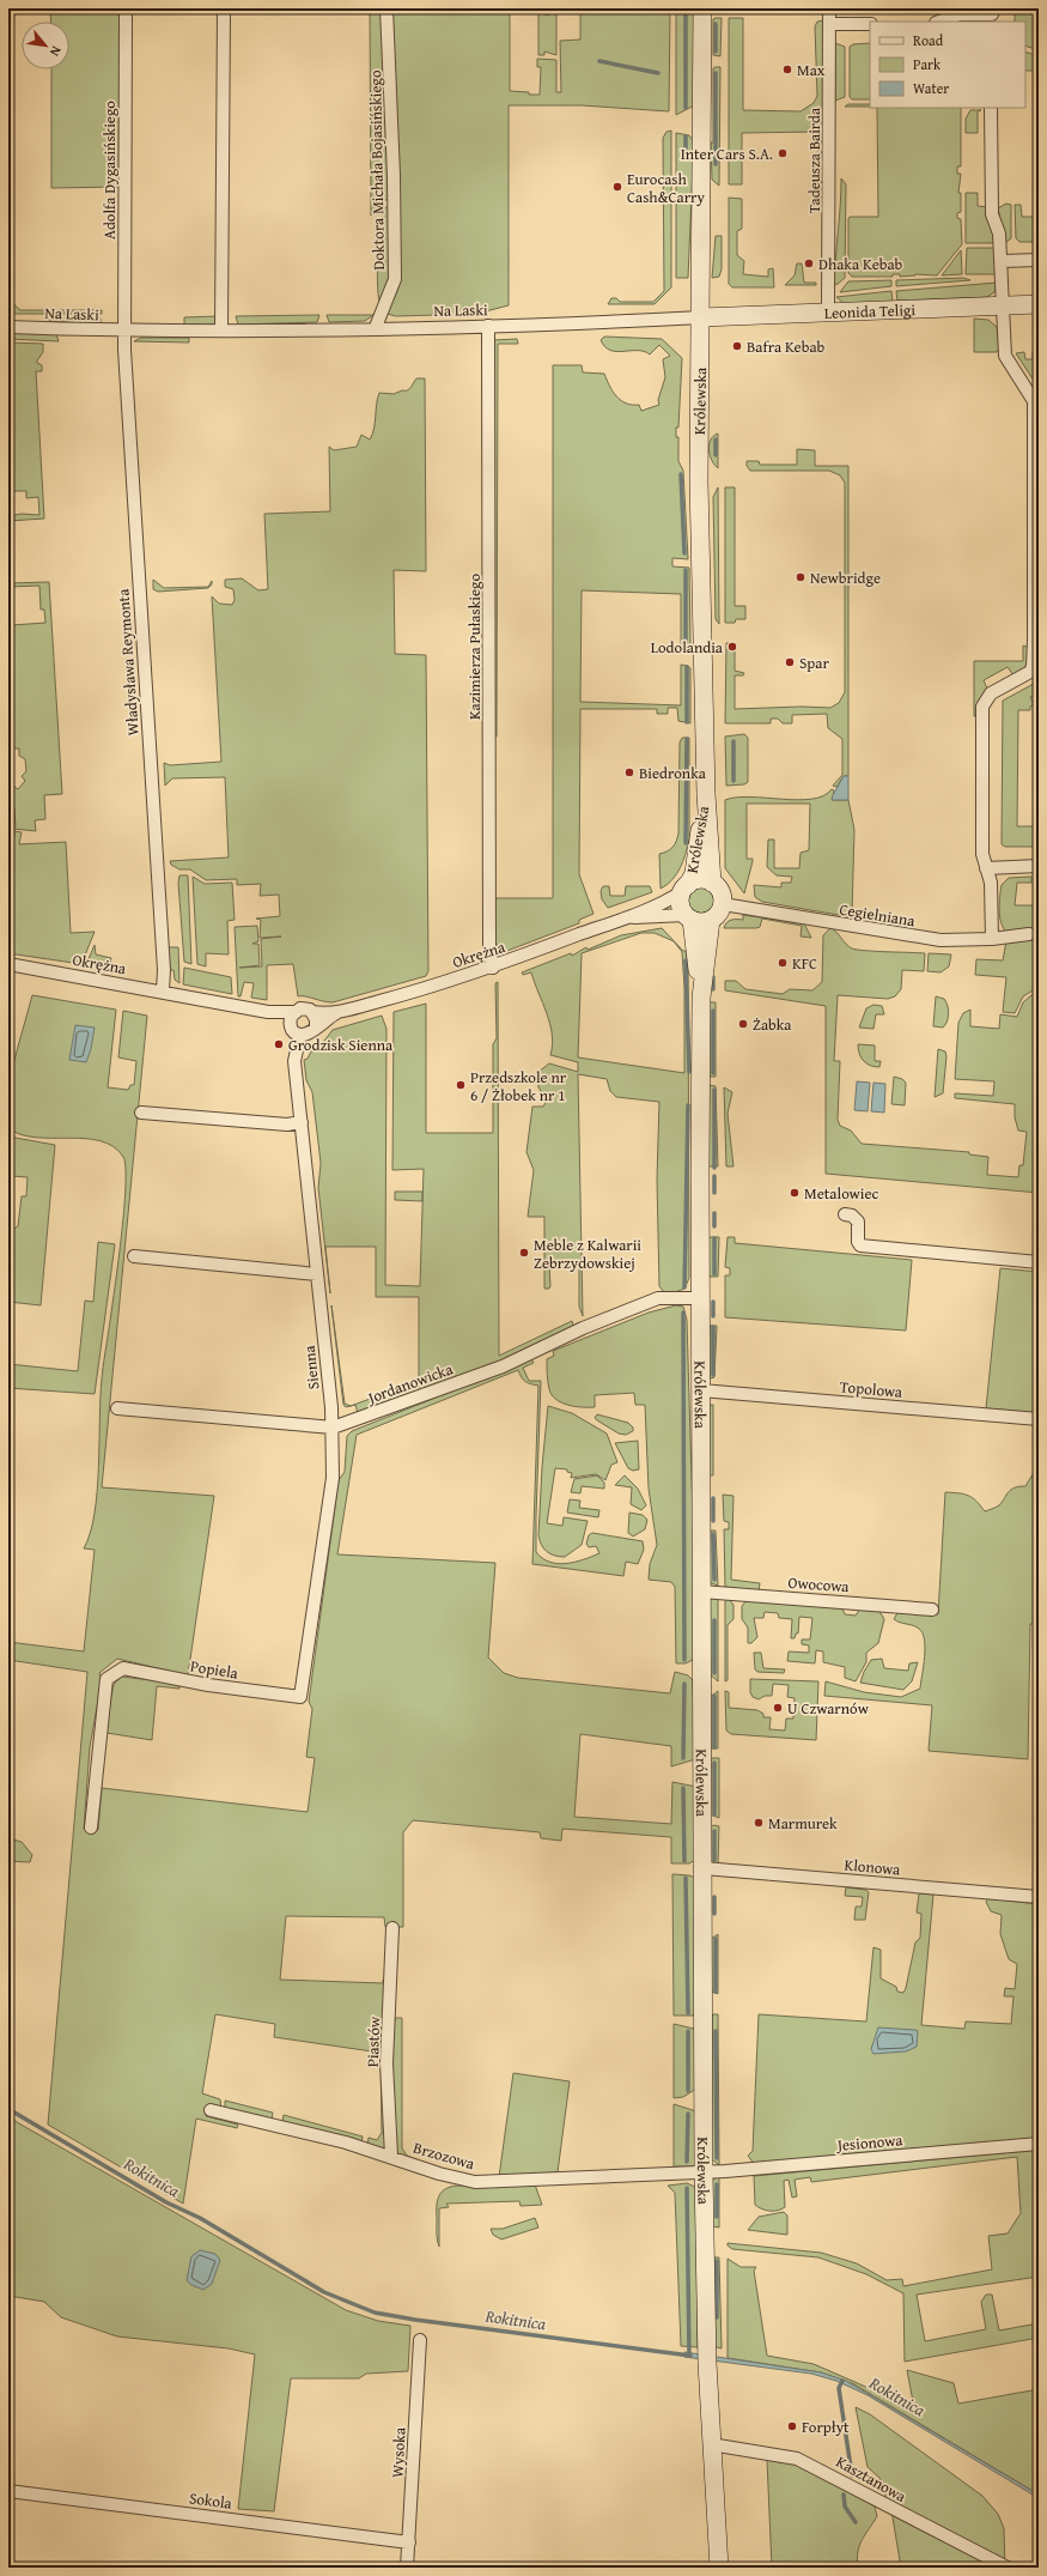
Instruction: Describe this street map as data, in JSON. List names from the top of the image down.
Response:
{
  "streets": {
    "main road": ["Leonida Teligi", "Królewska"],
    "street": [
      "Tadeusza Bairda",
      "Adolfa Dygasińskiego",
      "Doktora Michała Bojasińskiego",
      "Na Laski",
      "Kazimierza Pułaskiego",
      "Władysława Reymonta",
      "Cegielniana",
      "Okrężna",
      "Sienna",
      "Jordanowicka",
      "Topolowa",
      "Owocowa",
      "Popiela",
      "Klonowa",
      "Piastów",
      "Jesionowa",
      "Brzozowa",
      "Wysoka",
      "Kasztanowa",
      "Sokola"
    ]
  },
  "crossings": [
    ["Tadeusza Bairda", "Leonida Teligi"],
    ["Adolfa Dygasińskiego", "Na Laski"],
    ["Adolfa Dygasińskiego", "Władysława Reymonta"],
    ["Doktora Michała Bojasińskiego", "Na Laski"],
    ["Na Laski", "Leonida Teligi"],
    ["Na Laski", "Królewska"],
    ["Na Laski", "Kazimierza Pułaskiego"],
    ["Na Laski", "Władysława Reymonta"],
    ["Leonida Teligi", "Królewska"],
    ["Królewska", "Cegielniana"],
    ["Królewska", "Okrężna"],
    ["Królewska", "Jordanowicka"],
    ["Królewska", "Topolowa"],
    ["Królewska", "Owocowa"],
    ["Królewska", "Klonowa"],
    ["Królewska", "Jesionowa"],
    ["Królewska", "Brzozowa"],
    ["Królewska", "Kasztanowa"],
    ["Kazimierza Pułaskiego", "Okrężna"],
    ["Władysława Reymonta", "Okrężna"],
    ["Cegielniana", "Okrężna"],
    ["Okrężna", "Sienna"],
    ["Sienna", "Jordanowicka"],
    ["Sienna", "Popiela"],
    ["Piastów", "Brzozowa"],
    ["Jesionowa", "Brzozowa"],
    ["Wysoka", "Sokola"]
  ],
  "water": ["Rokitnica"],
  "places": [
    "Max",
    "Inter Cars S.A.",
    "Eurocash Cash&Carry",
    "Dhaka Kebab",
    "Bafra Kebab",
    "Newbridge",
    "Lodolandia",
    "Spar",
    "Biedronka",
    "KFC",
    "Żabka",
    "Grodzisk Sienna",
    "Przedszkole nr 6 / Żłobek nr 1",
    "Metalowiec",
    "Meble z Kalwarii Zebrzydowskiej",
    "U Czwarnów",
    "Marmurek",
    "Forpłyt"
  ],
  "legend": ["Road", "Park", "Water"],
  "north": "bottom right"
}
